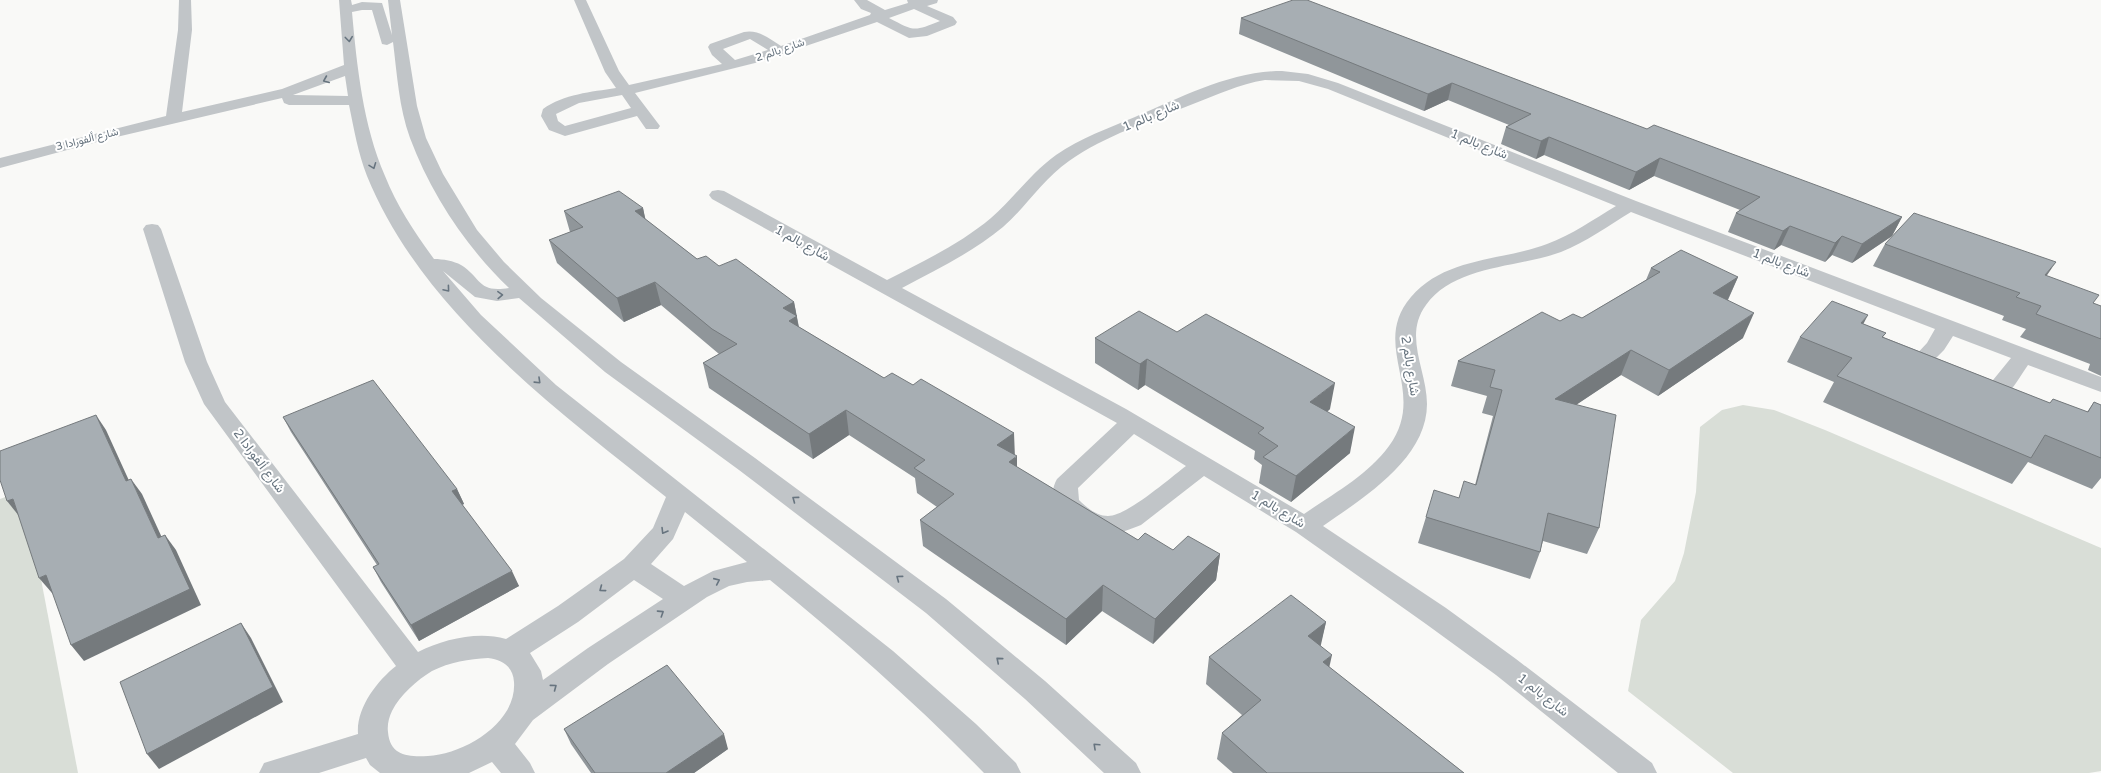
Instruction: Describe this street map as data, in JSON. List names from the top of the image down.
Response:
{
  "streets": {
    "street": [
      "شارع بالم 2",
      "شارع بالم 1",
      "شارع ألفورادا 3",
      "شارع ألفورادا 2"
    ]
  },
  "crossings": [
    ["شارع بالم 2", "شارع بالم 1"]
  ]
}
